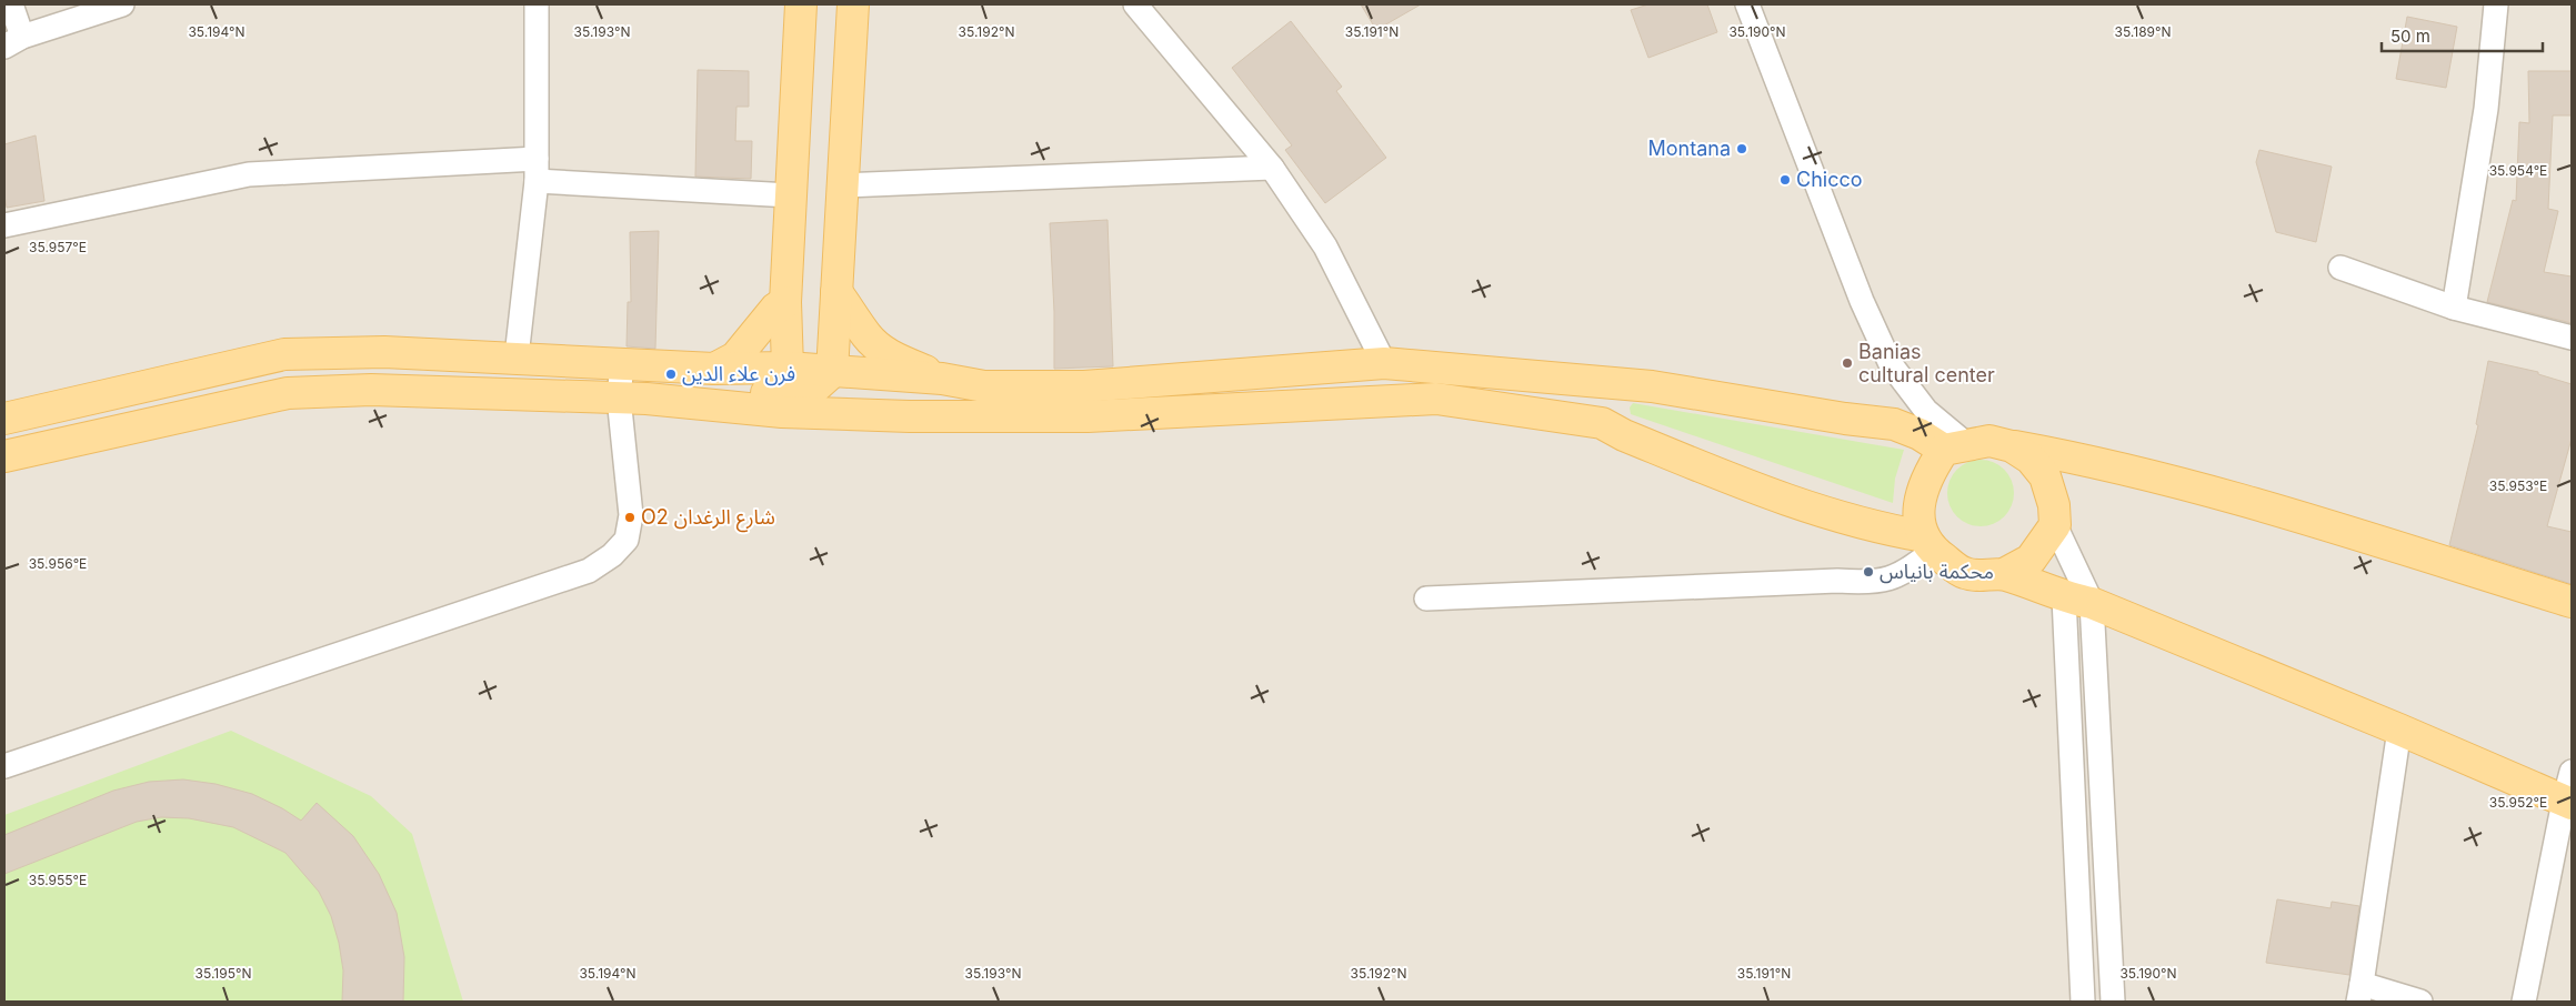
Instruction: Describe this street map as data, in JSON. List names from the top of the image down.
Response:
{
  "places": [
    "Montana",
    "Chicco",
    "Banias cultural center",
    "فرن علاء الدين",
    "O2 شارع الرغدان",
    "محكمة بانياس"
  ],
  "scale_bar": "50 m",
  "coordinates": [
    "35.194°N",
    "35.193°N",
    "35.192°N",
    "35.191°N",
    "35.190°N",
    "35.189°N",
    "35.954°E",
    "35.957°E",
    "35.953°E",
    "35.956°E",
    "35.952°E",
    "35.955°E",
    "35.195°N"
  ]
}
